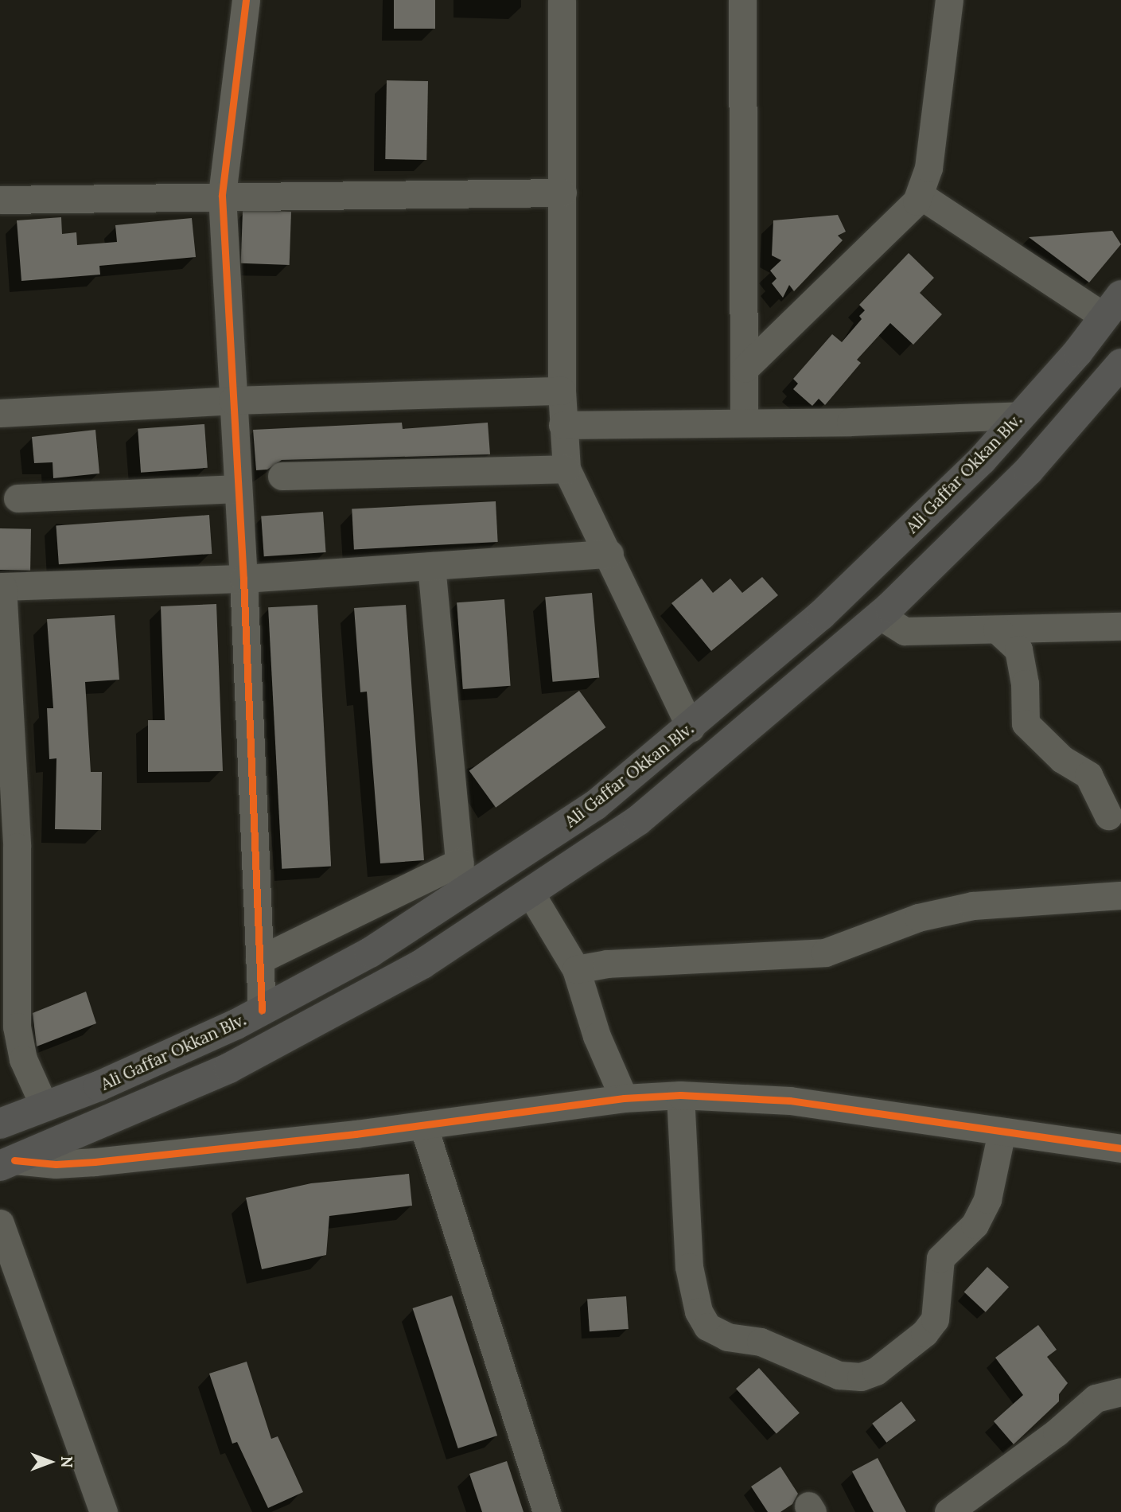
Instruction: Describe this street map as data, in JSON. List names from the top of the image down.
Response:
{
  "streets": {
    "main road": ["Ali Gaffar Okkan Blv."]
  },
  "north": "right"
}
